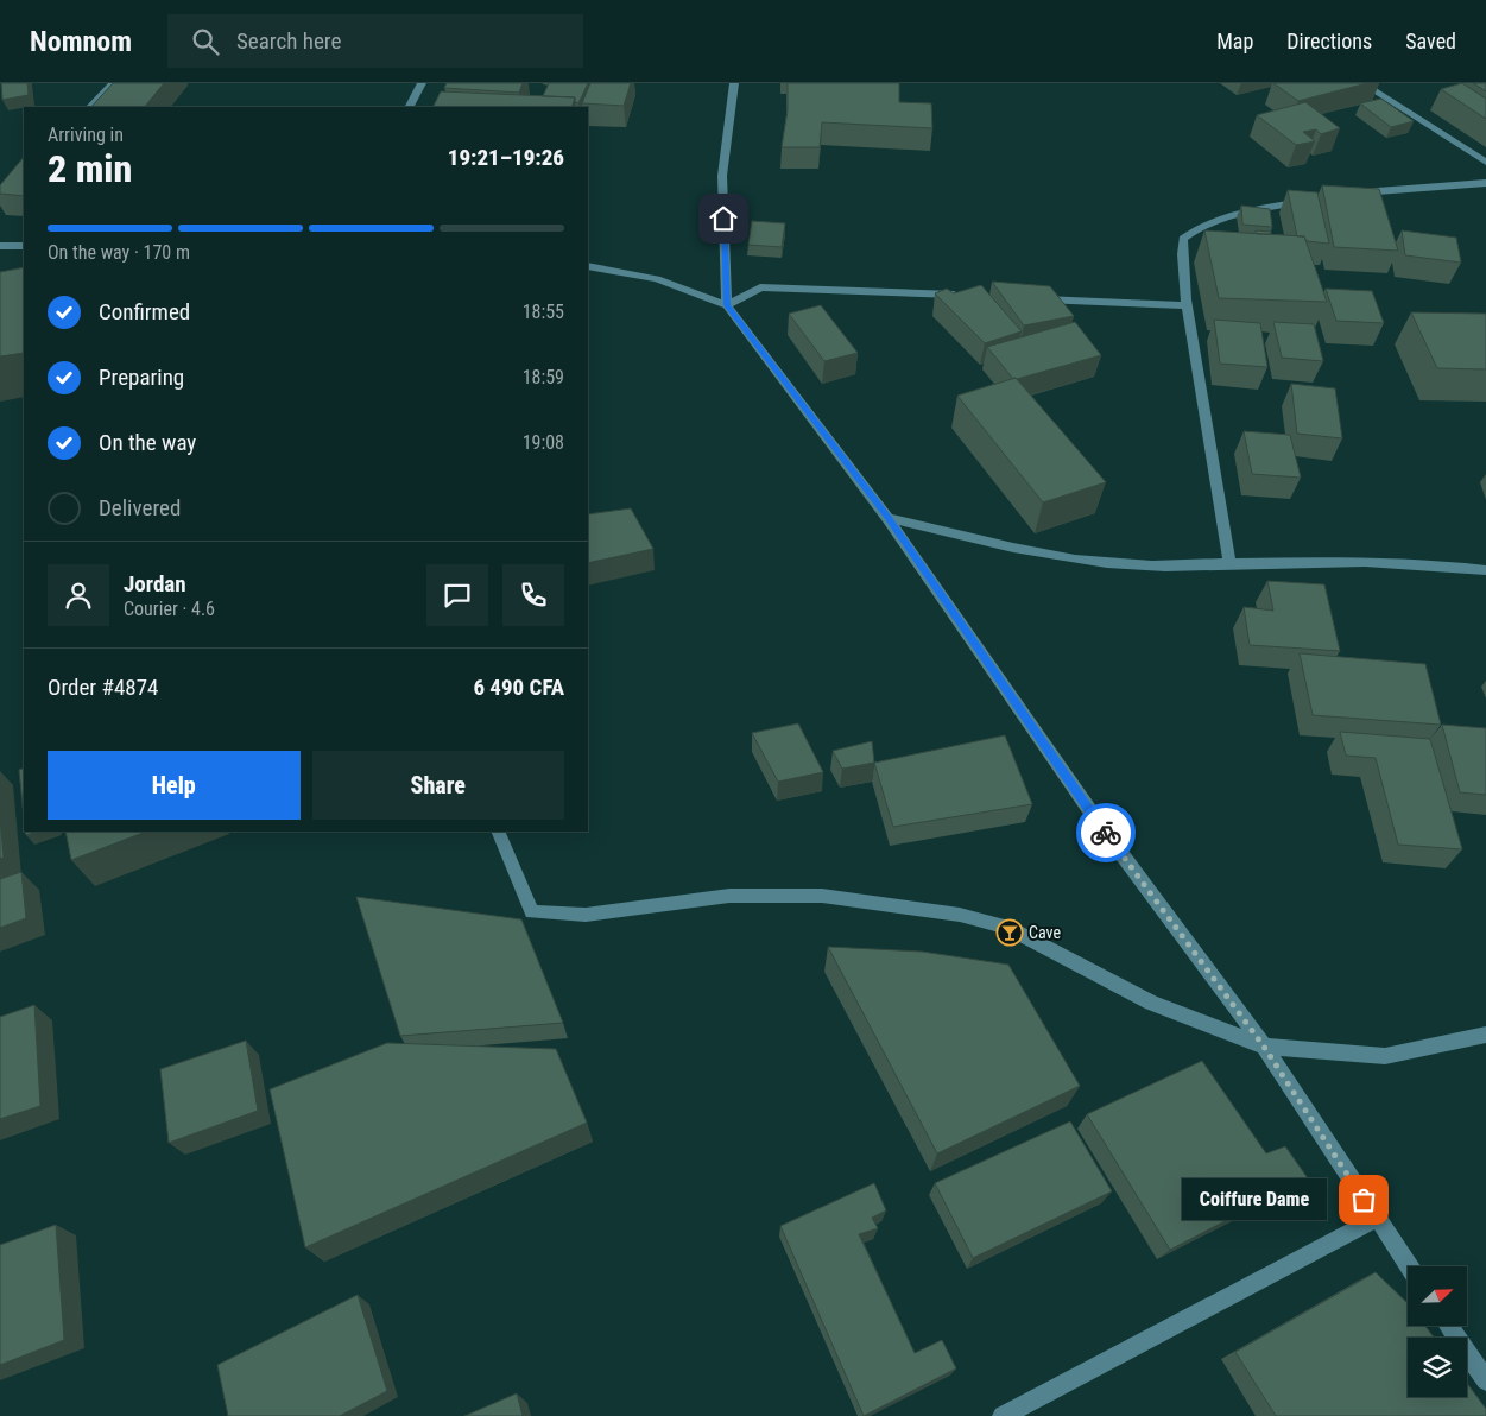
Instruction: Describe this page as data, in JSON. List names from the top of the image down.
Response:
{
  "places": {
    "bar": ["Cave"],
    "other": ["Coiffure Dame"]
  },
  "north": "top right",
  "page": {
    "header": "Nomnom",
    "search": "Search here",
    "nav": ["Map", "Directions", "Saved"],
    "heading": ["2 min", "Arriving in", "19:21–19:26"],
    "panel": [
      "Jordan",
      "Courier · 4.6",
      "Order #4874",
      "6 490 CFA"
    ],
    "bar": "On the way · 170 m",
    "list": [
      ["Confirmed", "18:55"],
      ["Preparing", "18:59"],
      ["On the way", "19:08"],
      "Delivered"
    ],
    "buttons": ["Help", "Share"],
    "bubble": "Coiffure Dame"
  }
}
